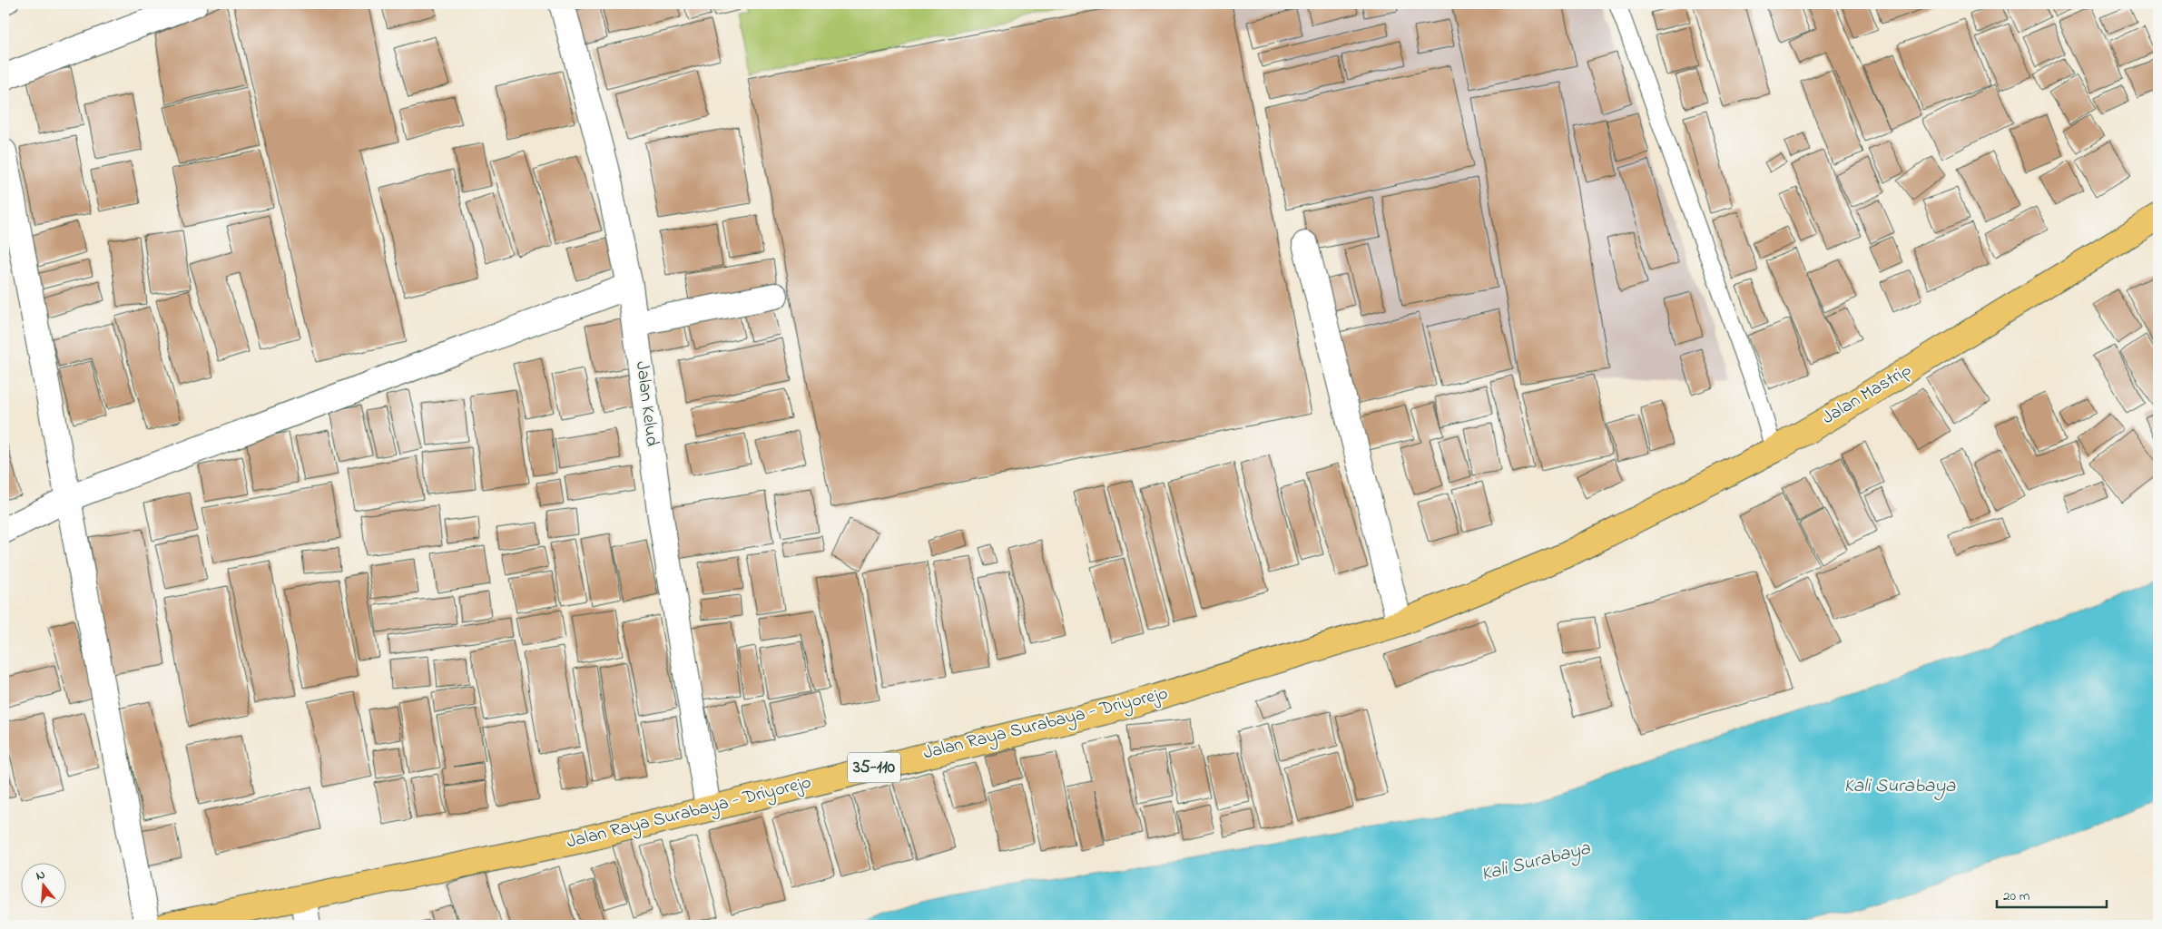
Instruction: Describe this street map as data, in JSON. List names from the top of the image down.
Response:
{
  "streets": {
    "main road": ["Jalan Mastrip", "Jalan Raya Surabaya - Driyorejo", "35-110"],
    "street": ["Jalan Kelud"]
  },
  "crossings": [
    ["Jalan Mastrip", "Jalan Raya Surabaya - Driyorejo"],
    ["Jalan Kelud", "Jalan Raya Surabaya - Driyorejo"]
  ],
  "water": ["Kali Surabaya"],
  "scale_bar": "20 m",
  "north": "top"
}
